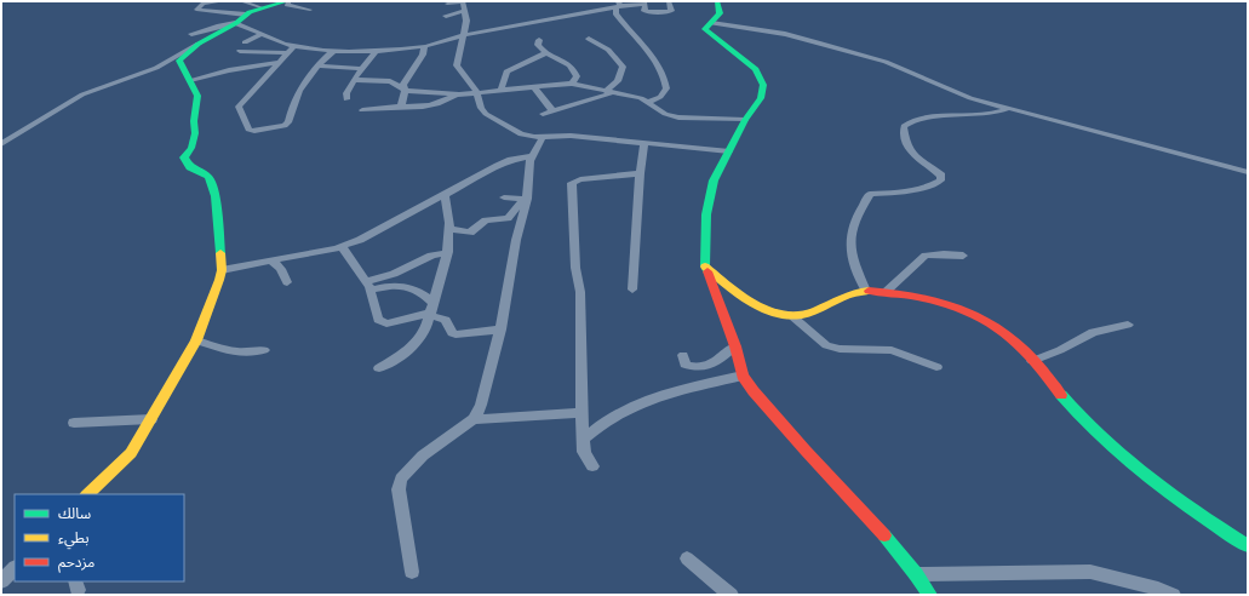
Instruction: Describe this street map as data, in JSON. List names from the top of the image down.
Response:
{
  "legend": ["سالك", "بطيء", "مزدحم"]
}
